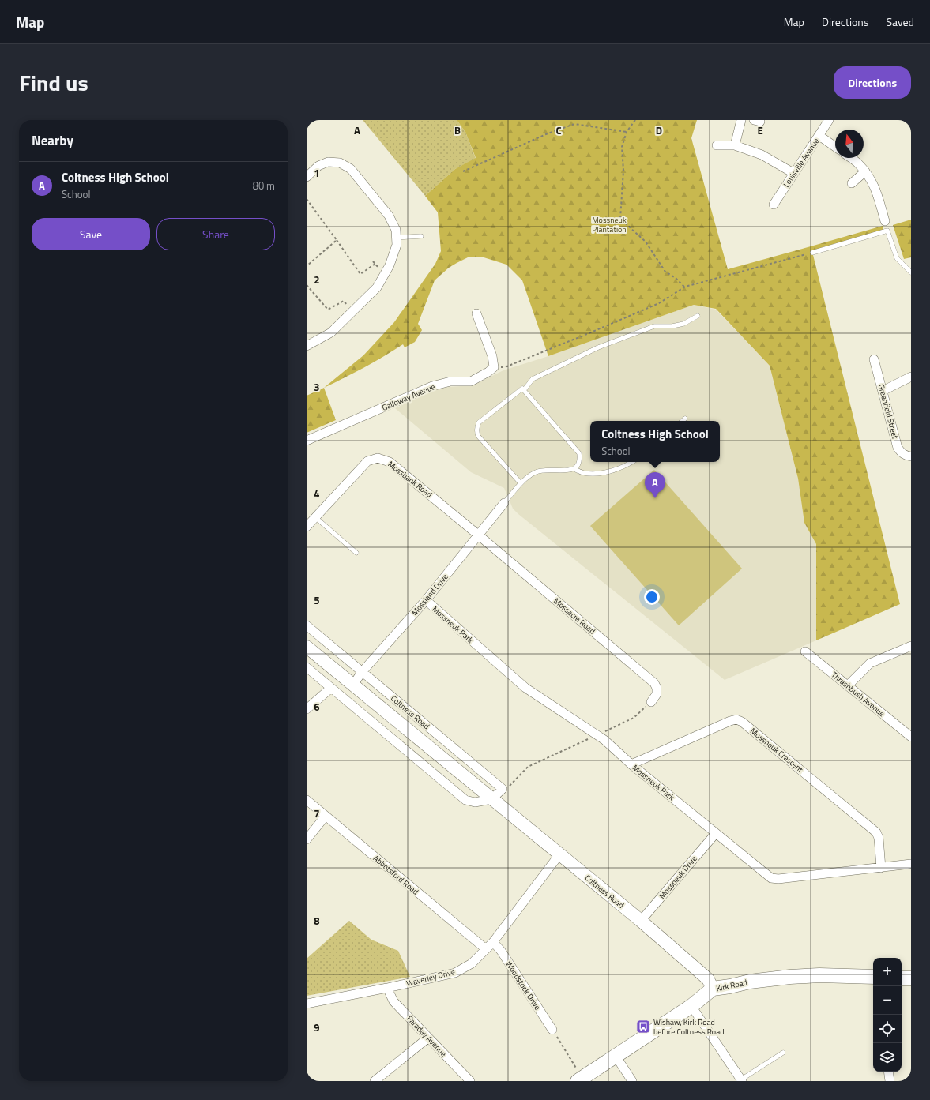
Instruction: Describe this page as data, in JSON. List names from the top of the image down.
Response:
{
  "streets": {
    "main road": ["Kirk Road"],
    "street": [
      "Louisville Avenue",
      "Galloway Avenue",
      "Greenfield Street",
      "Mossbank Road",
      "Mossland Drive",
      "Mossacre Road",
      "Mossneuk Park",
      "Thrashbush Avenue",
      "Coltness Road",
      "Mossneuk Crescent",
      "Abbotsford Road",
      "Mossneuk Drive",
      "Waverley Drive",
      "Woodstock Drive",
      "Faraday Avenue"
    ]
  },
  "crossings": [
    ["Mossbank Road", "Mossland Drive"],
    ["Mossbank Road", "Mossacre Road"],
    ["Mossland Drive", "Mossacre Road"],
    ["Mossland Drive", "Mossneuk Park"],
    ["Mossland Drive", "Coltness Road"],
    ["Mossneuk Park", "Mossneuk Crescent"],
    ["Mossneuk Park", "Mossneuk Drive"],
    ["Coltness Road", "Mossneuk Drive"],
    ["Coltness Road", "Waverley Drive"],
    ["Coltness Road", "Kirk Road"],
    ["Abbotsford Road", "Waverley Drive"],
    ["Waverley Drive", "Woodstock Drive"],
    ["Waverley Drive", "Faraday Avenue"]
  ],
  "parks": ["Mossneuk Plantation"],
  "places": {
    "bus stop": ["Wishaw, Kirk Road before Coltness Road"]
  },
  "north": "top",
  "page": {
    "header": "Map",
    "nav": ["Map", "Directions", "Saved"],
    "title": "Find us",
    "buttons": [
      "Directions",
      ["Save", "Share"]
    ],
    "heading": "Nearby",
    "list": [
      {
        "mark": "A",
        "name": "Coltness High School",
        "note": "School",
        "value": "80 m"
      }
    ],
    "popup": ["Coltness High School", "School"],
    "pins": "A",
    "map_buttons": ["+", "−"]
  },
  "grid": {
    "columns": [
      "A",
      "B",
      "C",
      "D",
      "E"
    ],
    "rows": [
      "1",
      "2",
      "3",
      "4",
      "5",
      "6",
      "7",
      "8",
      "9"
    ]
  }
}
